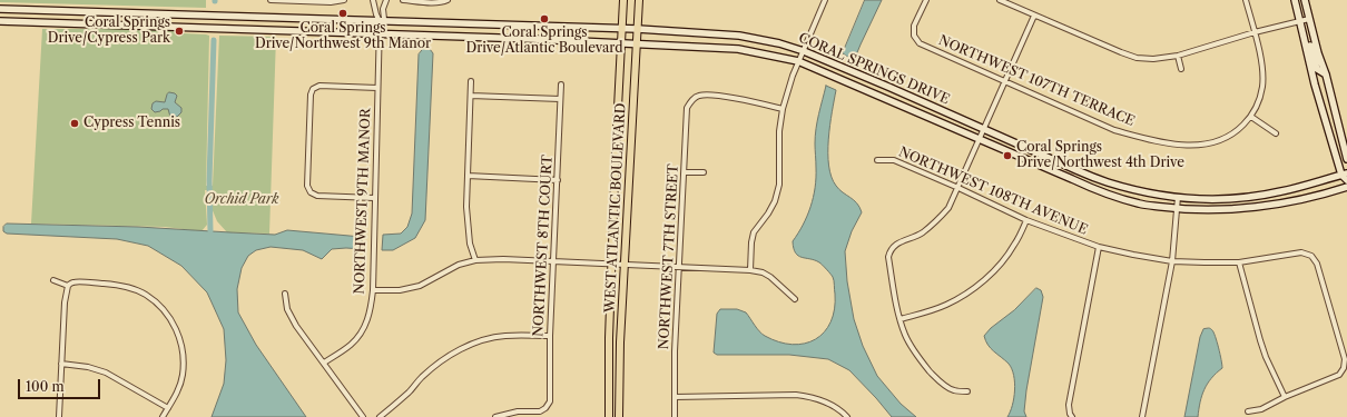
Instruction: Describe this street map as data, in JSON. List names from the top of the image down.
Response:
{
  "streets": {
    "main road": ["CORAL SPRINGS DRIVE", "WEST ATLANTIC BOULEVARD"],
    "street": [
      "NORTHWEST 107TH TERRACE",
      "NORTHWEST 108TH AVENUE",
      "NORTHWEST 9TH MANOR",
      "NORTHWEST 8TH COURT",
      "NORTHWEST 7TH STREET"
    ]
  },
  "crossings": [
    ["CORAL SPRINGS DRIVE", "NORTHWEST 9TH MANOR"],
    ["CORAL SPRINGS DRIVE", "WEST ATLANTIC BOULEVARD"]
  ],
  "parks": ["Orchid Park"],
  "places": [
    "Coral Springs Drive/Northwest 9th Manor",
    "Coral Springs Drive/Atlantic Boulevard",
    "Coral Springs Drive/Cypress Park",
    "Cypress Tennis",
    "Coral Springs Drive/Northwest 4th Drive"
  ],
  "scale_bar": "100 m"
}
